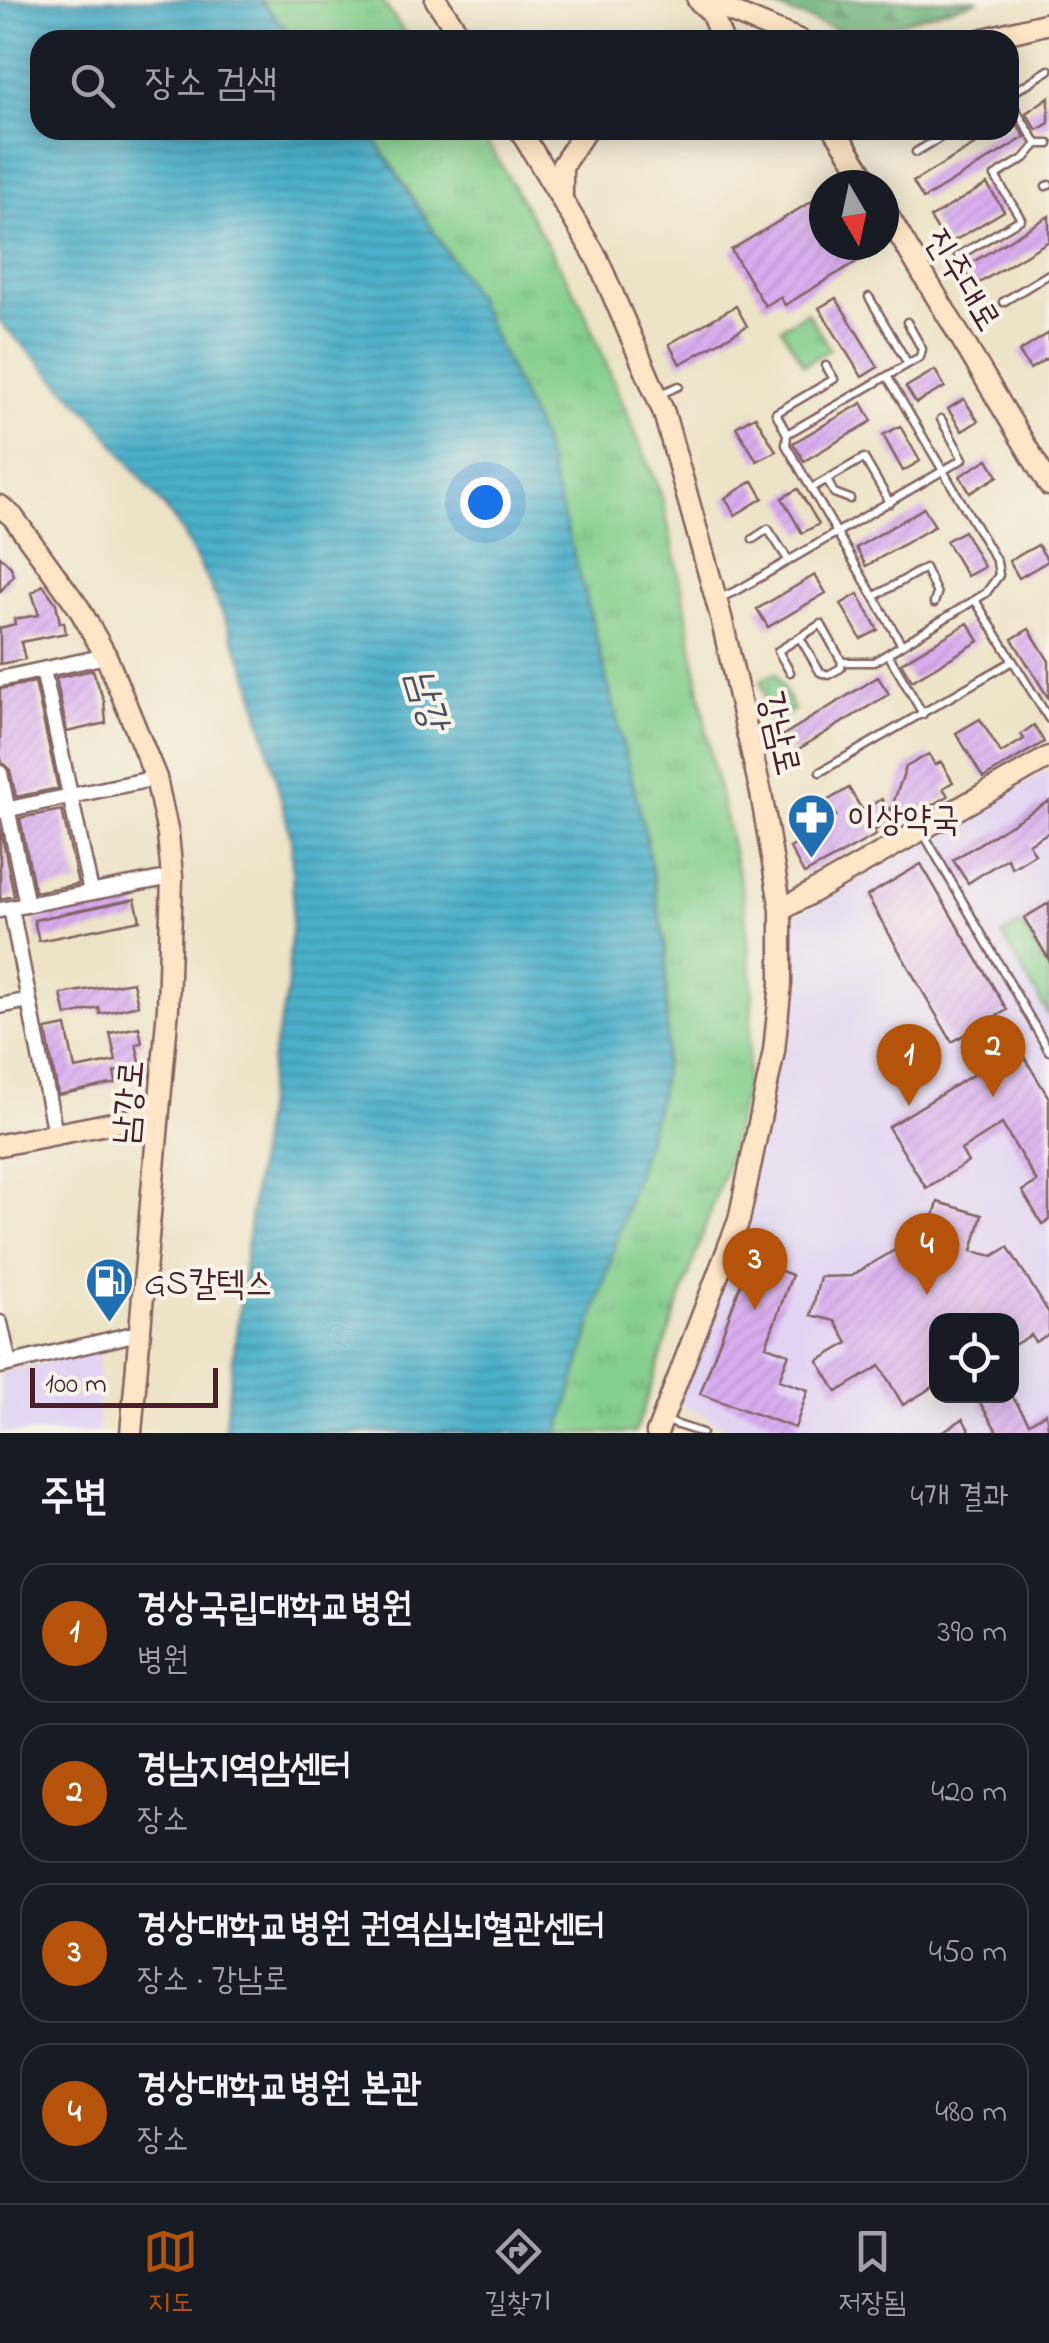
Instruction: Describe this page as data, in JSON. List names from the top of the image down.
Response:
{
  "streets": {
    "street": ["진주대로", "강남로", "남강로"]
  },
  "water": ["남강"],
  "places": {
    "pharmacy": ["이상약국"],
    "fuel station": ["GS칼텍스"]
  },
  "scale_bar": "100 m",
  "north": "bottom",
  "page": {
    "search": "장소 검색",
    "pins": [
      "2",
      "1",
      "4",
      "3"
    ],
    "scale": "100 m",
    "heading": ["주변", "4개 결과"],
    "list": [
      {
        "mark": "1",
        "name": "경상국립대학교병원",
        "note": "병원",
        "value": "390 m"
      },
      {
        "mark": "2",
        "name": "경남지역암센터",
        "note": "장소",
        "value": "420 m"
      },
      {
        "mark": "3",
        "name": "경상대학교병원 권역심뇌혈관센터",
        "note": "장소 · 강남로",
        "value": "450 m"
      },
      {
        "mark": "4",
        "name": "경상대학교병원 본관",
        "note": "장소",
        "value": "480 m"
      }
    ],
    "nav": ["지도", "길찾기", "저장됨"]
  }
}
